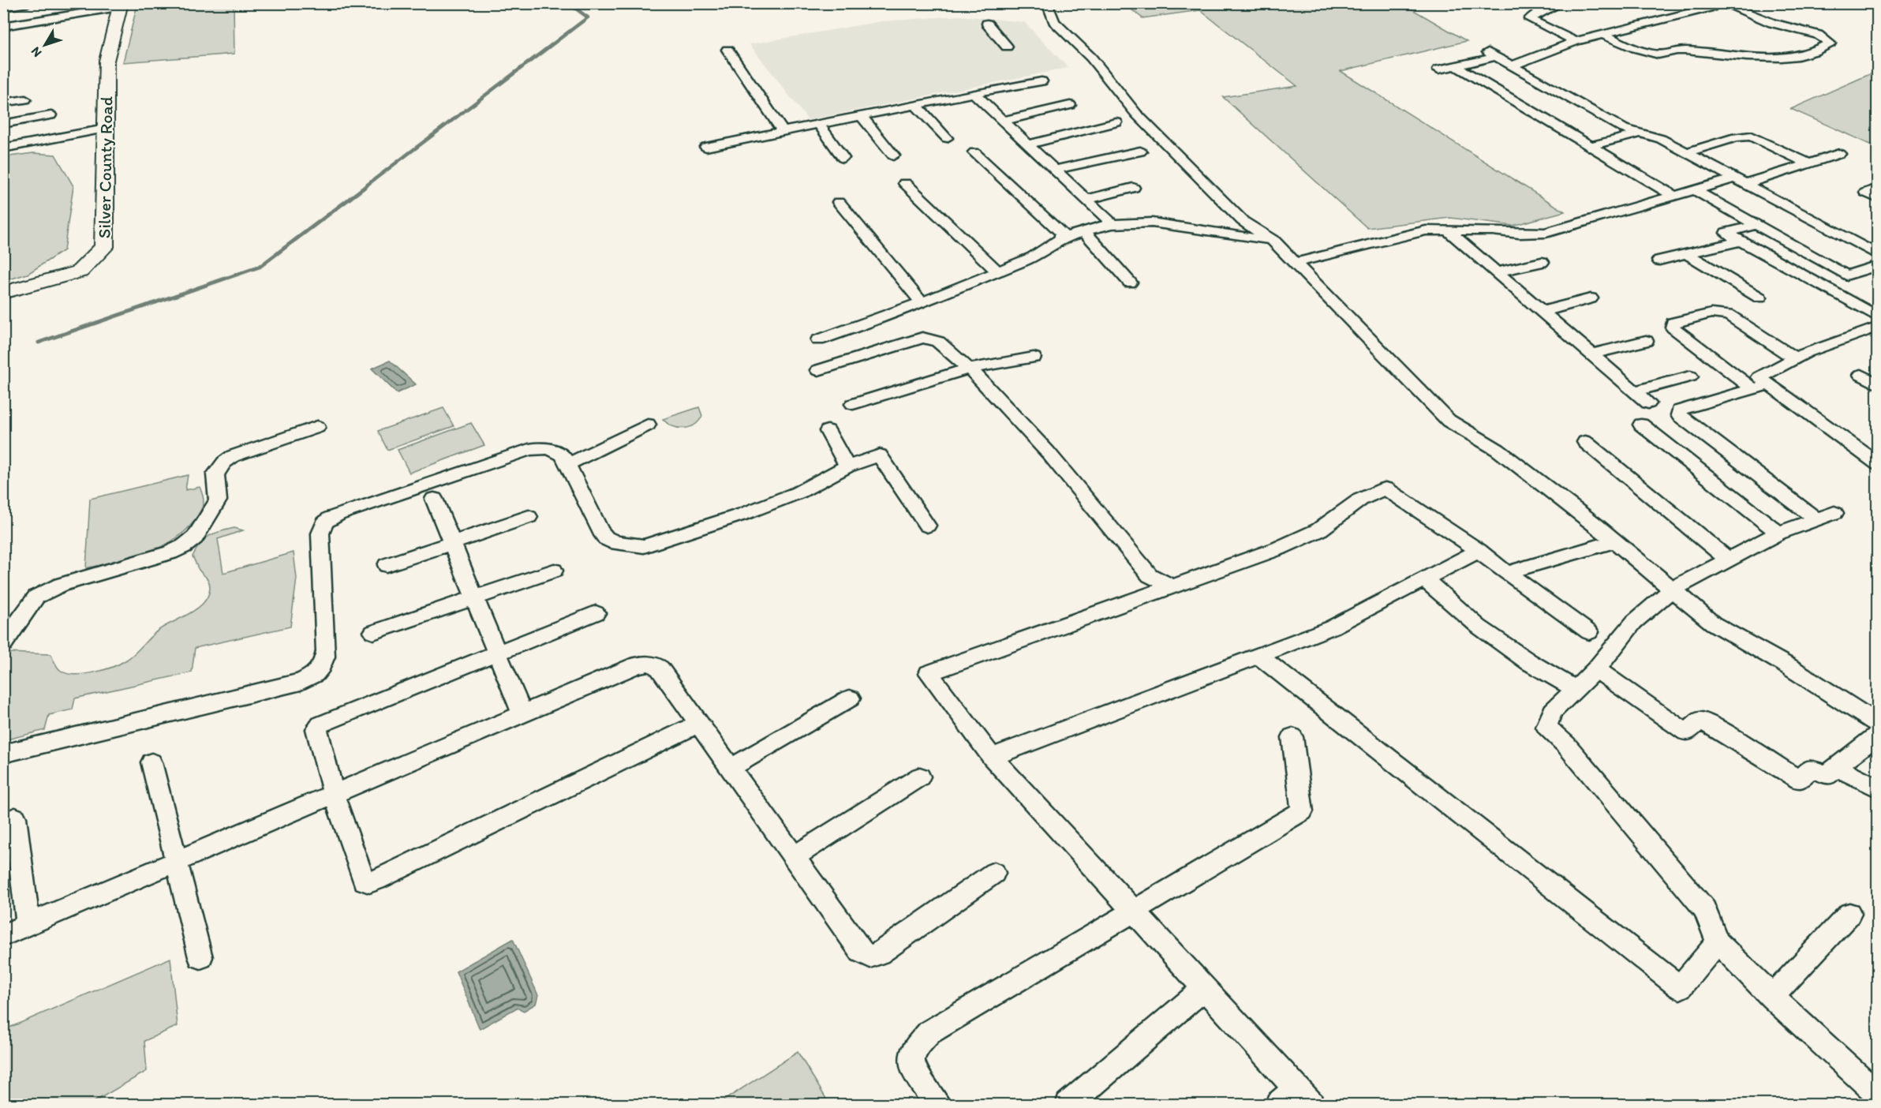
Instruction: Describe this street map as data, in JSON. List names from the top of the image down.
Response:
{
  "streets": {
    "street": ["Silver County Road"]
  },
  "north": "bottom left"
}
